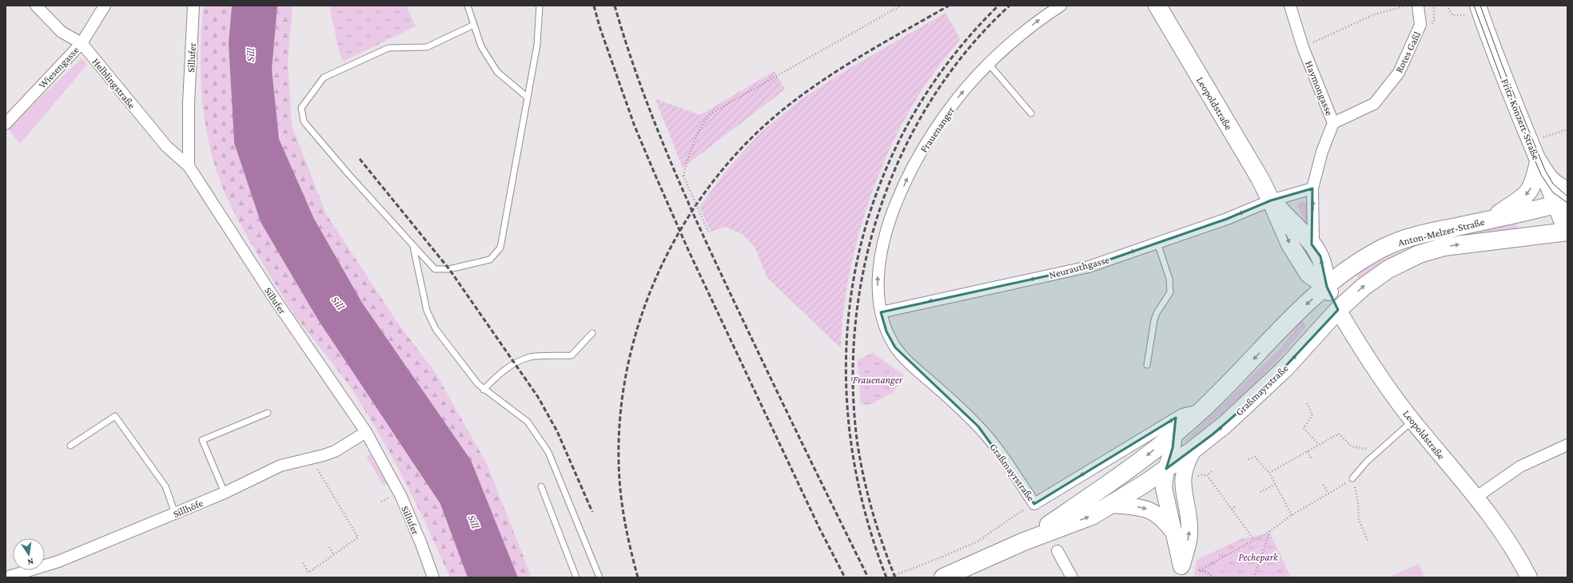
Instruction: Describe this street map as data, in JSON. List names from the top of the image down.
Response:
{
  "streets": {
    "main road": ["Leopoldstraße", "Anton-Melzer-Straße", "Graßmayrstraße"],
    "street": [
      "Rotes Gaßl",
      "Sillufer",
      "Wiesengasse",
      "Helblingstraße",
      "Haymongasse",
      "Fritz-Konzert-Straße",
      "Frauenanger",
      "Neurauthgasse",
      "Sillhöfe"
    ]
  },
  "crossings": [
    ["Rotes Gaßl", "Haymongasse"],
    ["Sillufer", "Helblingstraße"],
    ["Sillufer", "Sillhöfe"],
    ["Wiesengasse", "Helblingstraße"],
    ["Haymongasse", "Leopoldstraße"],
    ["Leopoldstraße", "Anton-Melzer-Straße"],
    ["Leopoldstraße", "Neurauthgasse"],
    ["Leopoldstraße", "Graßmayrstraße"],
    ["Fritz-Konzert-Straße", "Anton-Melzer-Straße"],
    ["Frauenanger", "Neurauthgasse"],
    ["Frauenanger", "Graßmayrstraße"],
    ["Anton-Melzer-Straße", "Graßmayrstraße"],
    ["Neurauthgasse", "Graßmayrstraße"]
  ],
  "one_way": ["Frauenanger", "Neurauthgasse"],
  "water": ["Sill"],
  "parks": ["Frauenanger", "Pechepark"],
  "north": "bottom"
}
